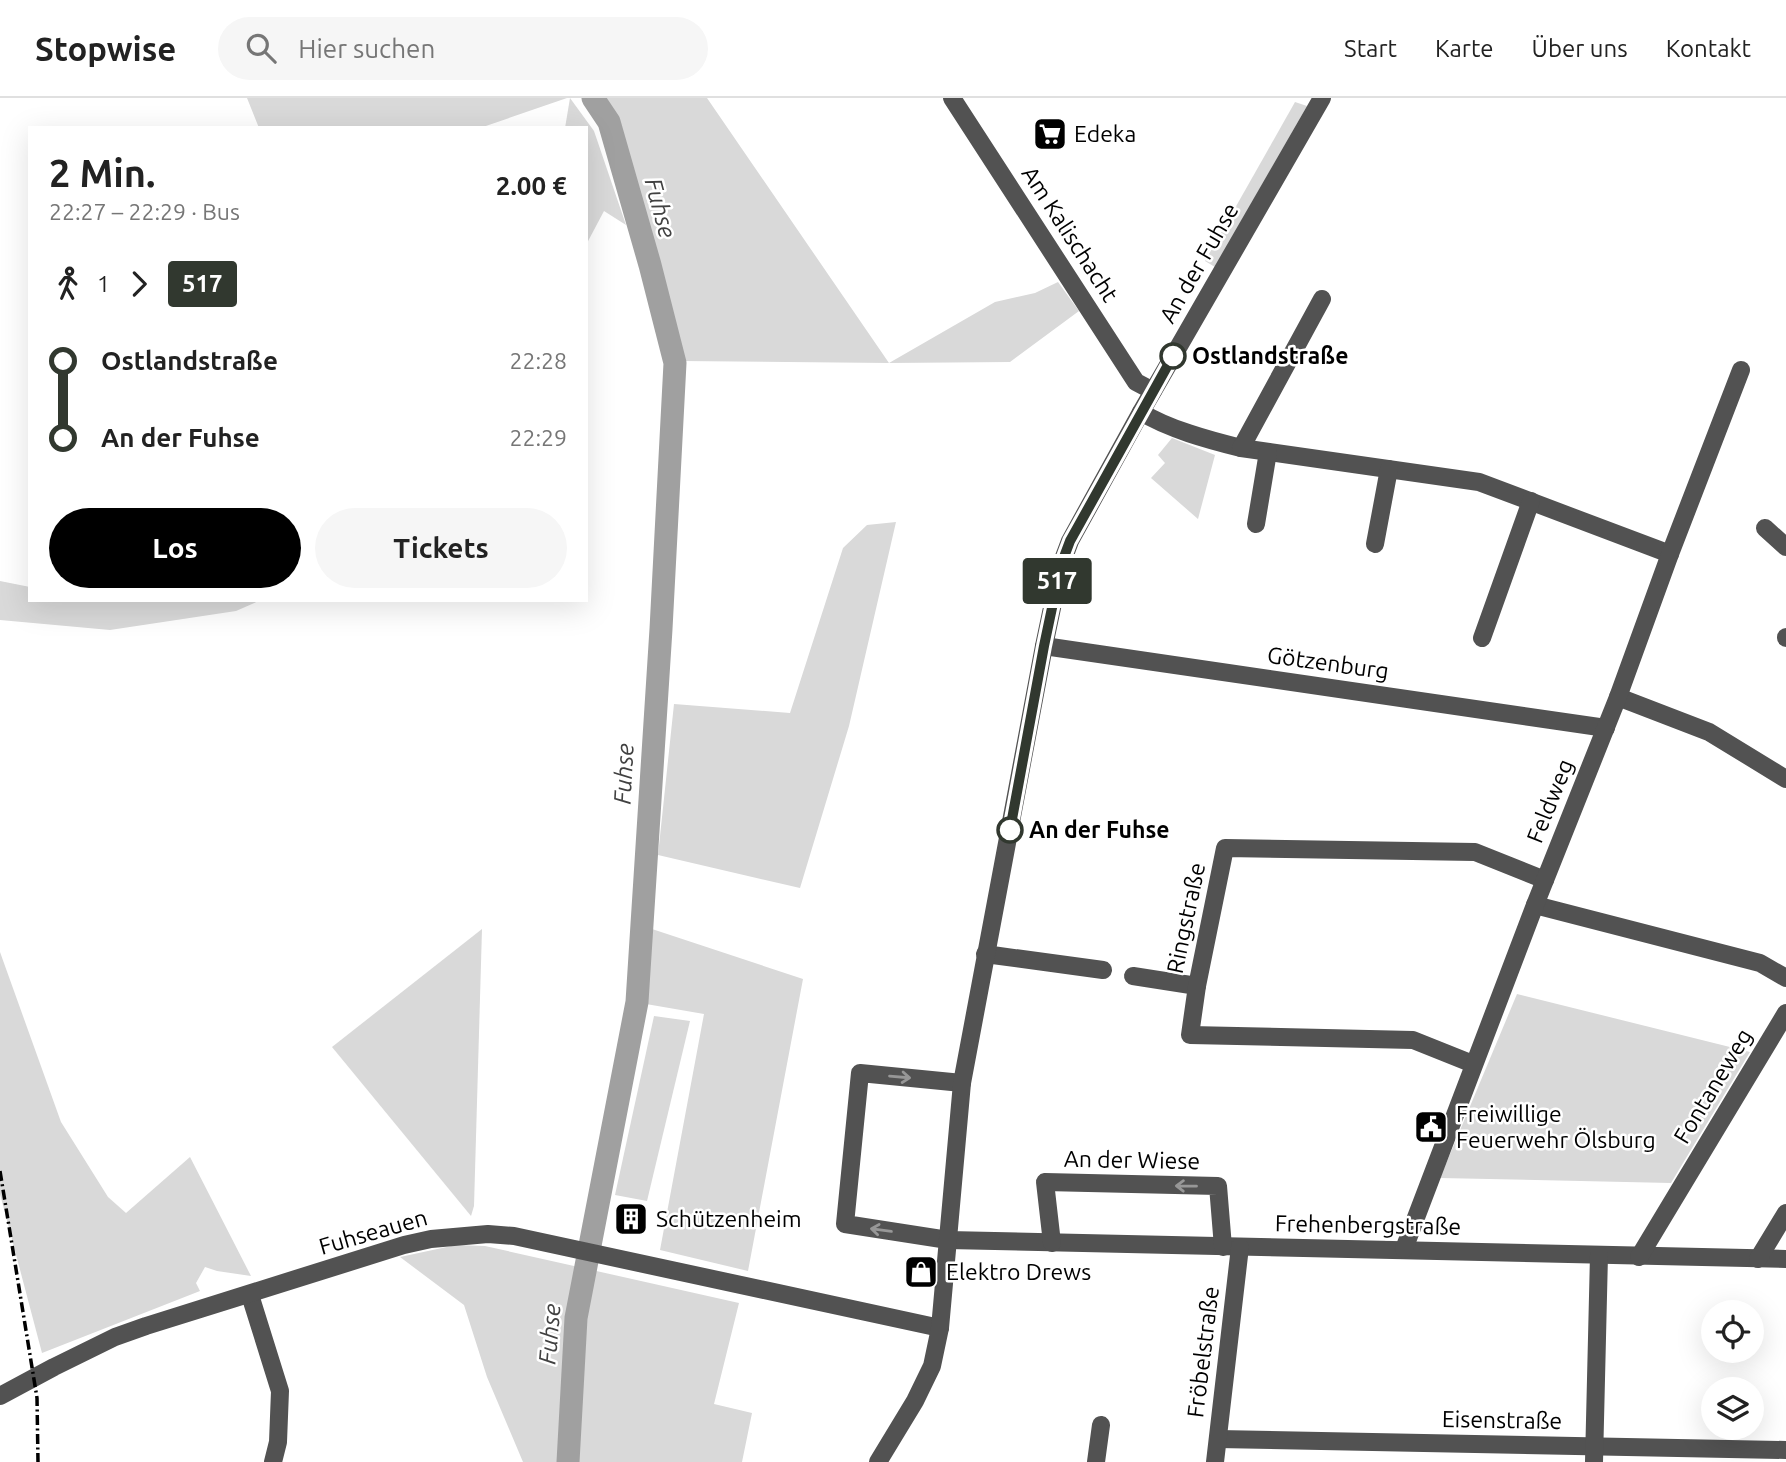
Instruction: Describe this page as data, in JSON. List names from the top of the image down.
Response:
{
  "streets": {
    "street": [
      "Am Kalischacht",
      "An der Fuhse",
      "Götzenburg",
      "Feldweg",
      "Ringstraße",
      "Fontaneweg",
      "An der Wiese",
      "Frehenbergstraße",
      "Fuhseauen",
      "Fröbelstraße",
      "Eisenstraße"
    ]
  },
  "crossings": [
    ["Am Kalischacht", "An der Fuhse"],
    ["An der Fuhse", "Götzenburg"],
    ["An der Fuhse", "Frehenbergstraße"],
    ["An der Fuhse", "Fuhseauen"],
    ["Götzenburg", "Feldweg"],
    ["Feldweg", "Ringstraße"],
    ["Feldweg", "Frehenbergstraße"],
    ["Fontaneweg", "Frehenbergstraße"],
    ["An der Wiese", "Frehenbergstraße"],
    ["An der Wiese", "Fröbelstraße"],
    ["Frehenbergstraße", "Fröbelstraße"],
    ["Fröbelstraße", "Eisenstraße"]
  ],
  "water": ["Fuhse"],
  "places": {
    "supermarket": ["Edeka"],
    "other": ["Ostlandstraße", "An der Fuhse"],
    "public building": ["Freiwillige Feuerwehr Ölsburg"],
    "building": ["Schützenheim"],
    "shop": ["Elektro Drews"]
  },
  "lines": ["bus line 517"],
  "page": {
    "header": "Stopwise",
    "search": "Hier suchen",
    "nav": [
      "Start",
      "Karte",
      "Über uns",
      "Kontakt"
    ],
    "on_map": "517",
    "heading": ["2 Min.", "22:27 – 22:29 · Bus", "2.00 €"],
    "legs": ["1", "517"],
    "list": [
      {
        "name": "Ostlandstraße",
        "value": "22:28"
      },
      {
        "name": "An der Fuhse",
        "value": "22:29"
      }
    ],
    "buttons": ["Los", "Tickets"]
  }
}
